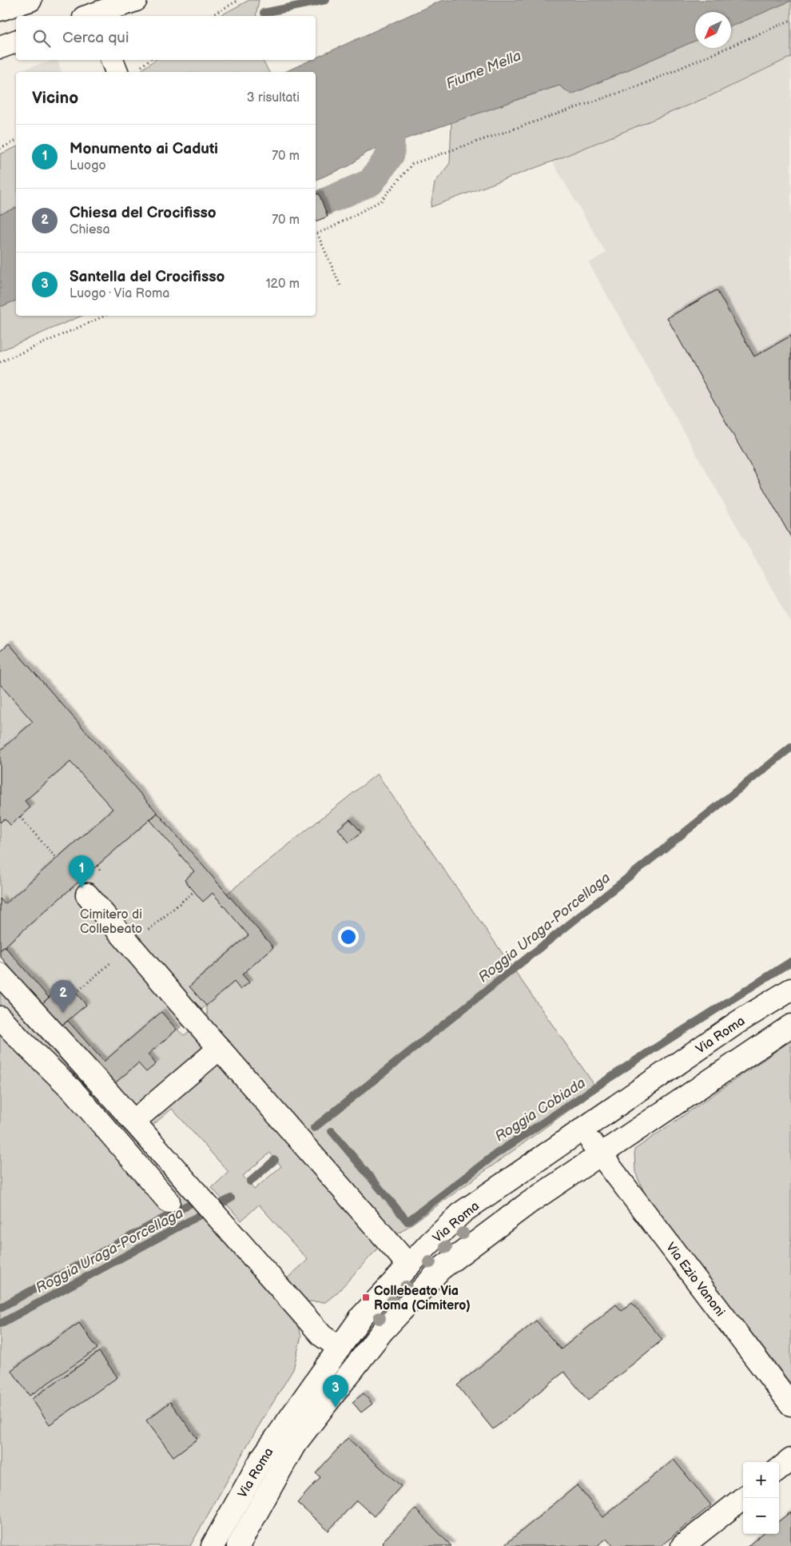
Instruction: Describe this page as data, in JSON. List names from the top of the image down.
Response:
{
  "streets": {
    "main road": ["Via Roma", "Via Ezio Vanoni"]
  },
  "crossings": [
    ["Via Roma", "Via Ezio Vanoni"]
  ],
  "water": ["Fiume Mella", "Roggia Uraga-Porcellaga", "Roggia Cobiada"],
  "parks": ["Cimitero di Collebeato"],
  "places": {
    "transit": ["Collebeato Via Roma (Cimitero)"]
  },
  "north": "bottom left",
  "page": {
    "search": "Cerca qui",
    "heading": ["Vicino", "3 risultati"],
    "list": [
      {
        "mark": "1",
        "name": "Monumento ai Caduti",
        "note": "Luogo",
        "value": "70 m"
      },
      {
        "mark": "2",
        "name": "Chiesa del Crocifisso",
        "note": "Chiesa",
        "value": "70 m"
      },
      {
        "mark": "3",
        "name": "Santella del Crocifisso",
        "note": "Luogo · Via Roma",
        "value": "120 m"
      }
    ],
    "pins": ["1", "2", "3"],
    "map_buttons": ["+", "−"]
  }
}
